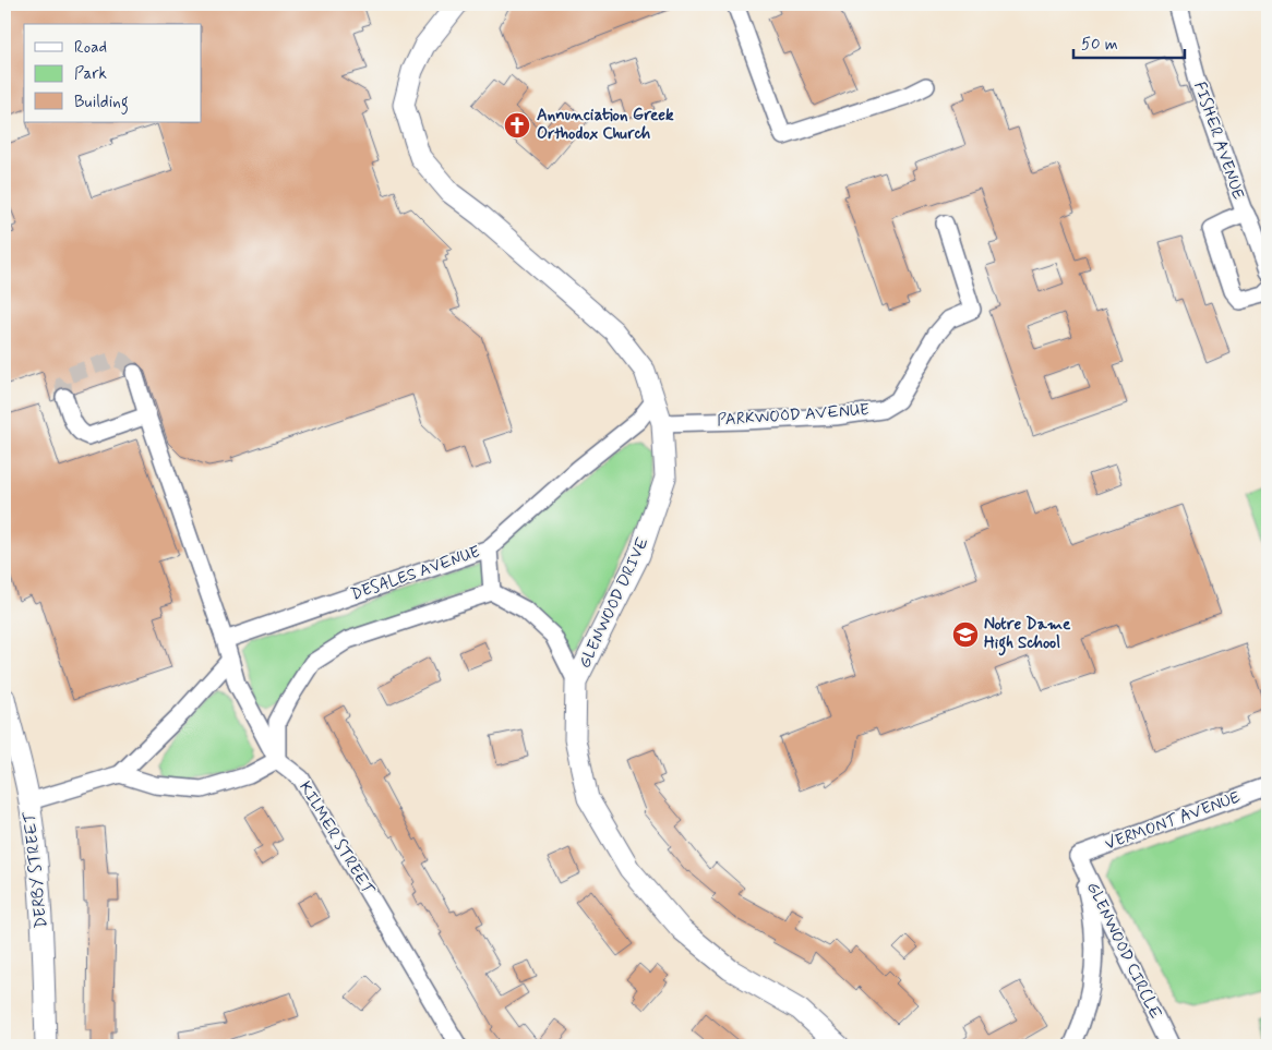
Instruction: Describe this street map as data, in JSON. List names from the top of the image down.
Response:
{
  "streets": {
    "street": [
      "FISHER AVENUE",
      "PARKWOOD AVENUE",
      "DESALES AVENUE",
      "GLENWOOD DRIVE",
      "VERMONT AVENUE",
      "KILMER STREET",
      "DERBY STREET",
      "GLENWOOD CIRCLE"
    ]
  },
  "crossings": [
    ["PARKWOOD AVENUE", "GLENWOOD DRIVE"],
    ["DESALES AVENUE", "GLENWOOD DRIVE"],
    ["DESALES AVENUE", "KILMER STREET"],
    ["VERMONT AVENUE", "GLENWOOD CIRCLE"]
  ],
  "places": {
    "church": ["Annunciation Greek Orthodox Church"],
    "school or university": ["Notre Dame High School"]
  },
  "legend": ["Road", "Park", "Building"],
  "scale_bar": "50 m"
}
